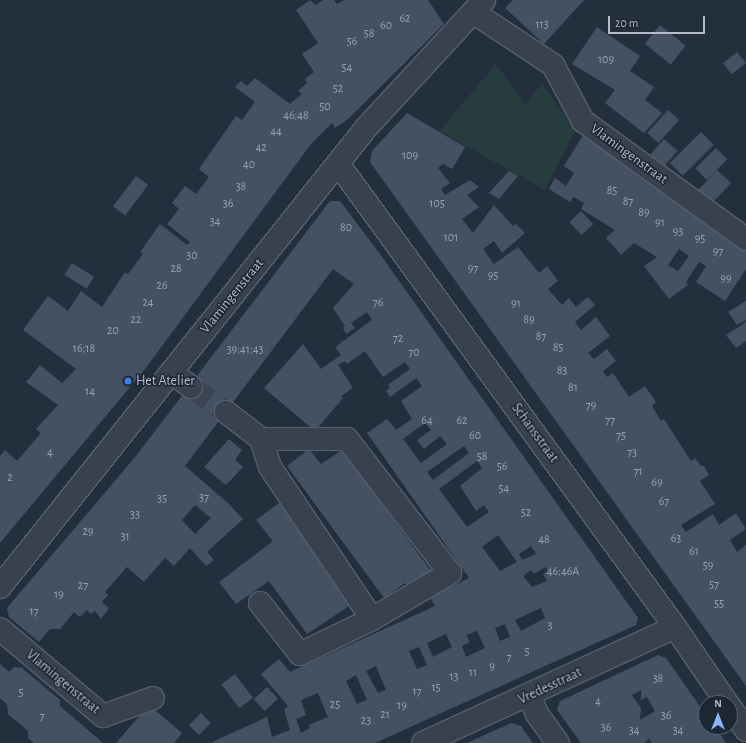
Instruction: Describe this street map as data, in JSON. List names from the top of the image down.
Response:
{
  "streets": {
    "street": ["Vlamingenstraat", "Schansstraat", "Vredesstraat"]
  },
  "crossings": [
    ["Vlamingenstraat", "Schansstraat"],
    ["Schansstraat", "Vredesstraat"]
  ],
  "places": ["Het Atelier"],
  "house_numbers": [
    "62",
    "113",
    "60",
    "58",
    "56",
    "109",
    "54",
    "52",
    "50",
    "46;48",
    "44",
    "42",
    "109",
    "40",
    "38",
    "85",
    "87",
    "36",
    "105",
    "89",
    "34",
    "91",
    "80",
    "93",
    "101",
    "95",
    "97",
    "30",
    "28",
    "97",
    "95",
    "99",
    "26",
    "24",
    "76",
    "91",
    "22",
    "89",
    "20",
    "87",
    "72",
    "85",
    "16;18",
    "39;41;43",
    "70",
    "83",
    "81",
    "14",
    "79",
    "64",
    "62",
    "77",
    "60",
    "75",
    "4",
    "73",
    "58",
    "56",
    "71",
    "2",
    "69",
    "54",
    "37",
    "35",
    "67",
    "52",
    "33",
    "29",
    "31",
    "63",
    "48",
    "61",
    "59",
    "46;46A",
    "57",
    "27",
    "19",
    "55",
    "17",
    "3",
    "5",
    "7",
    "9",
    "11",
    "13",
    "38",
    "15",
    "17",
    "5",
    "4",
    "25",
    "19",
    "21",
    "36",
    "7",
    "23",
    "36",
    "34",
    "34"
  ],
  "scale_bar": "20 m",
  "north": "top"
}
